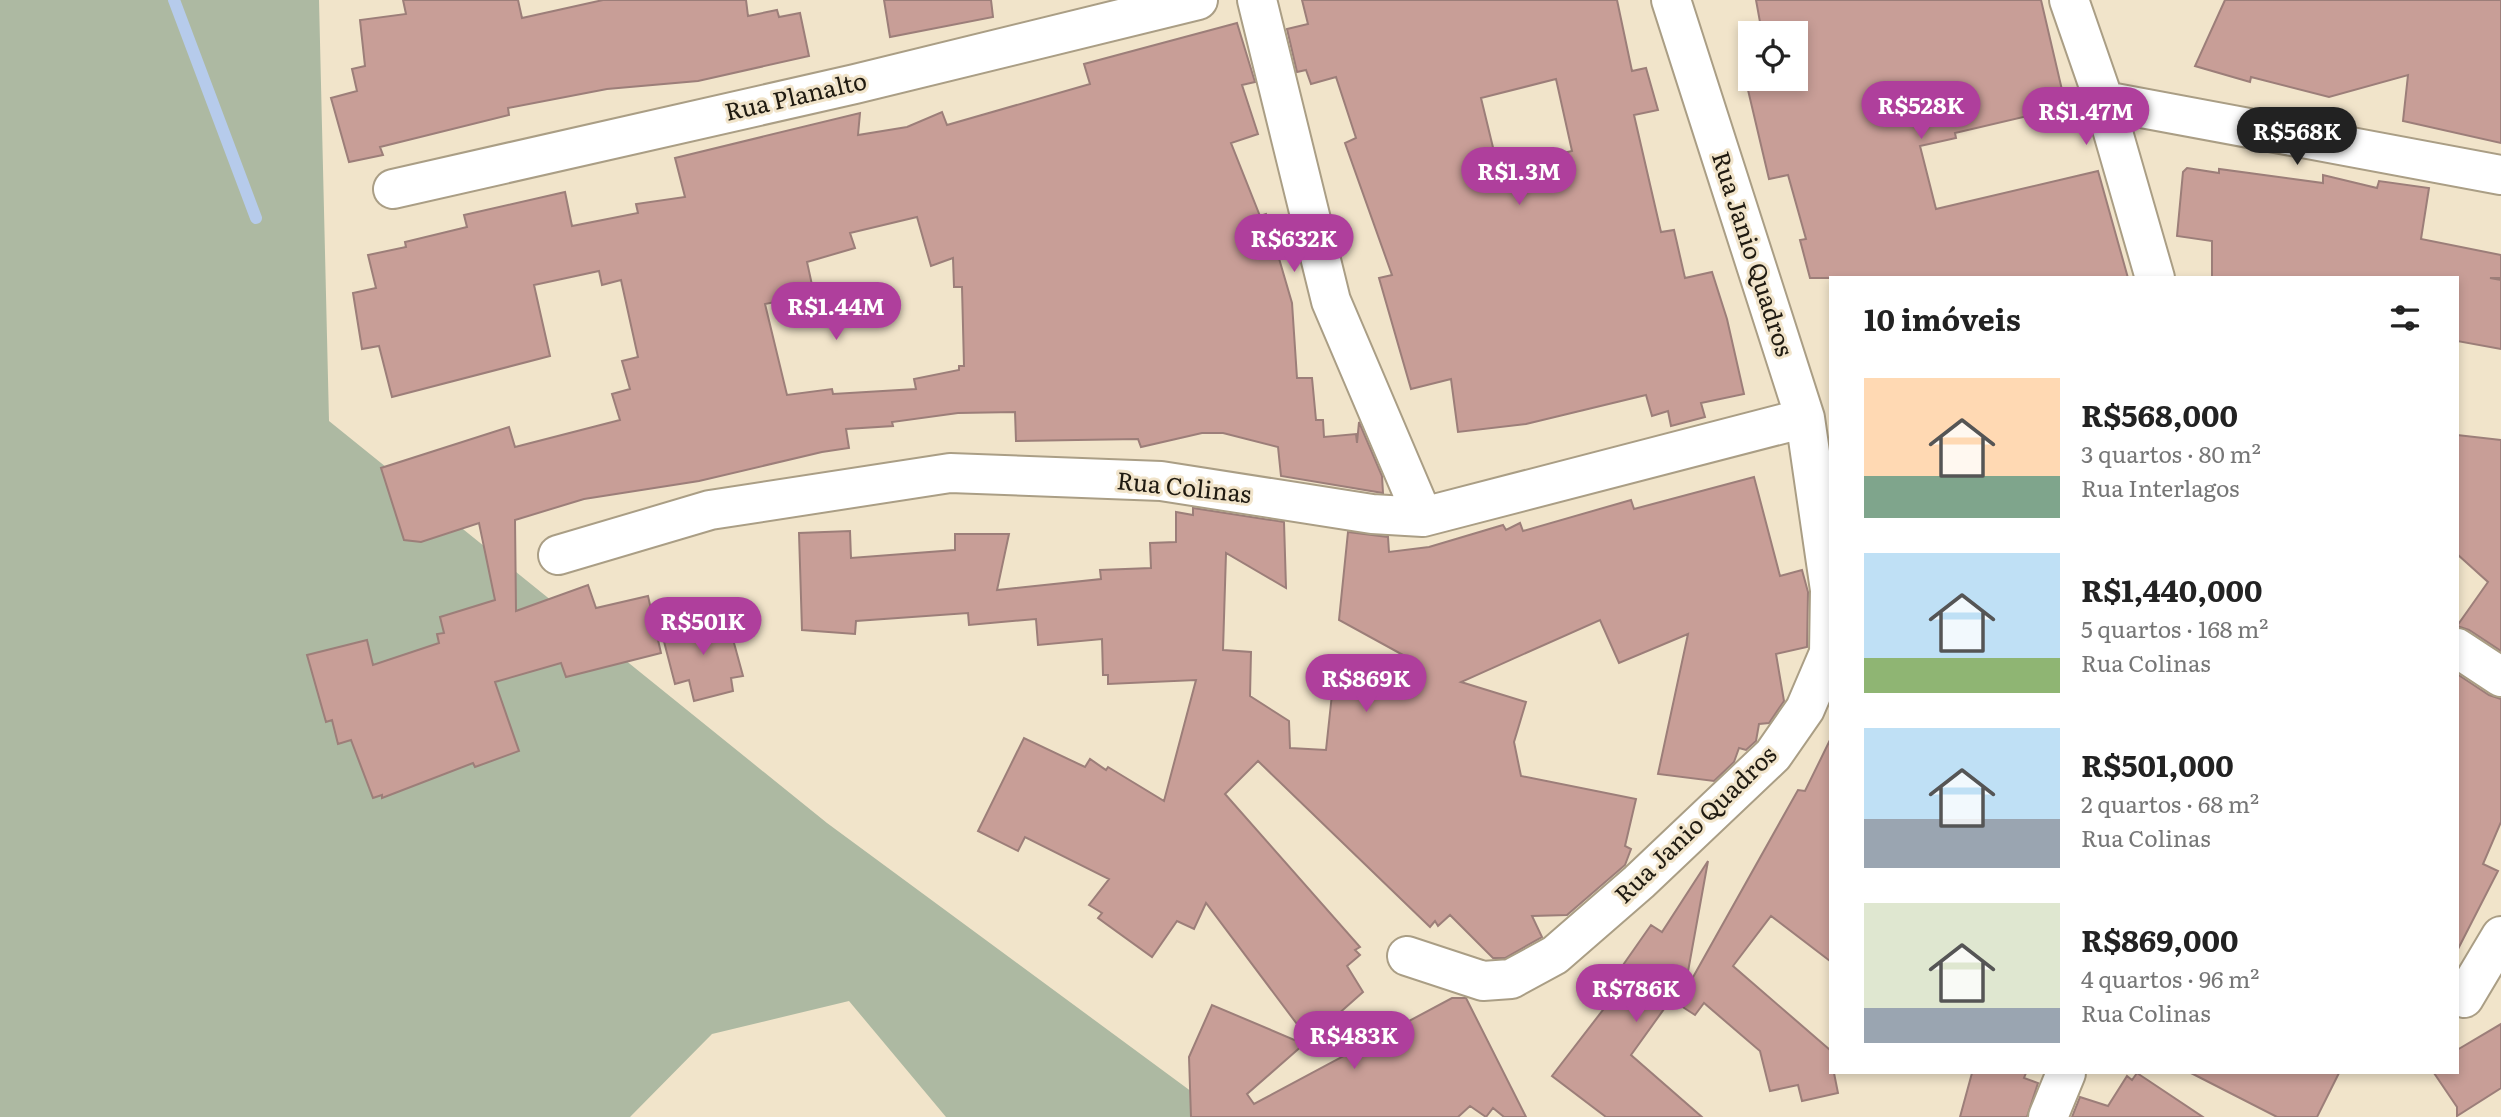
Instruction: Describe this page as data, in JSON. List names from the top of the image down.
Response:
{
  "streets": {
    "street": ["Rua Planalto", "Rua Janio Quadros", "Rua Colinas"]
  },
  "crossings": [
    ["Rua Janio Quadros", "Rua Colinas"]
  ],
  "page": {
    "price": [
      "R$528K",
      "R$1.47M",
      "R$568K",
      "R$1.3M",
      "R$632K",
      "R$1.44M",
      "R$501K",
      "R$869K",
      "R$786K",
      "R$483K"
    ],
    "heading": "10 imóveis",
    "list": [
      {
        "name": "R$568,000",
        "note": "3 quartos · 80 m² · Rua Interlagos"
      },
      {
        "name": "R$1,440,000",
        "note": "5 quartos · 168 m² · Rua Colinas"
      },
      {
        "name": "R$501,000",
        "note": "2 quartos · 68 m² · Rua Colinas"
      },
      {
        "name": "R$869,000",
        "note": "4 quartos · 96 m² · Rua Colinas"
      }
    ]
  }
}
